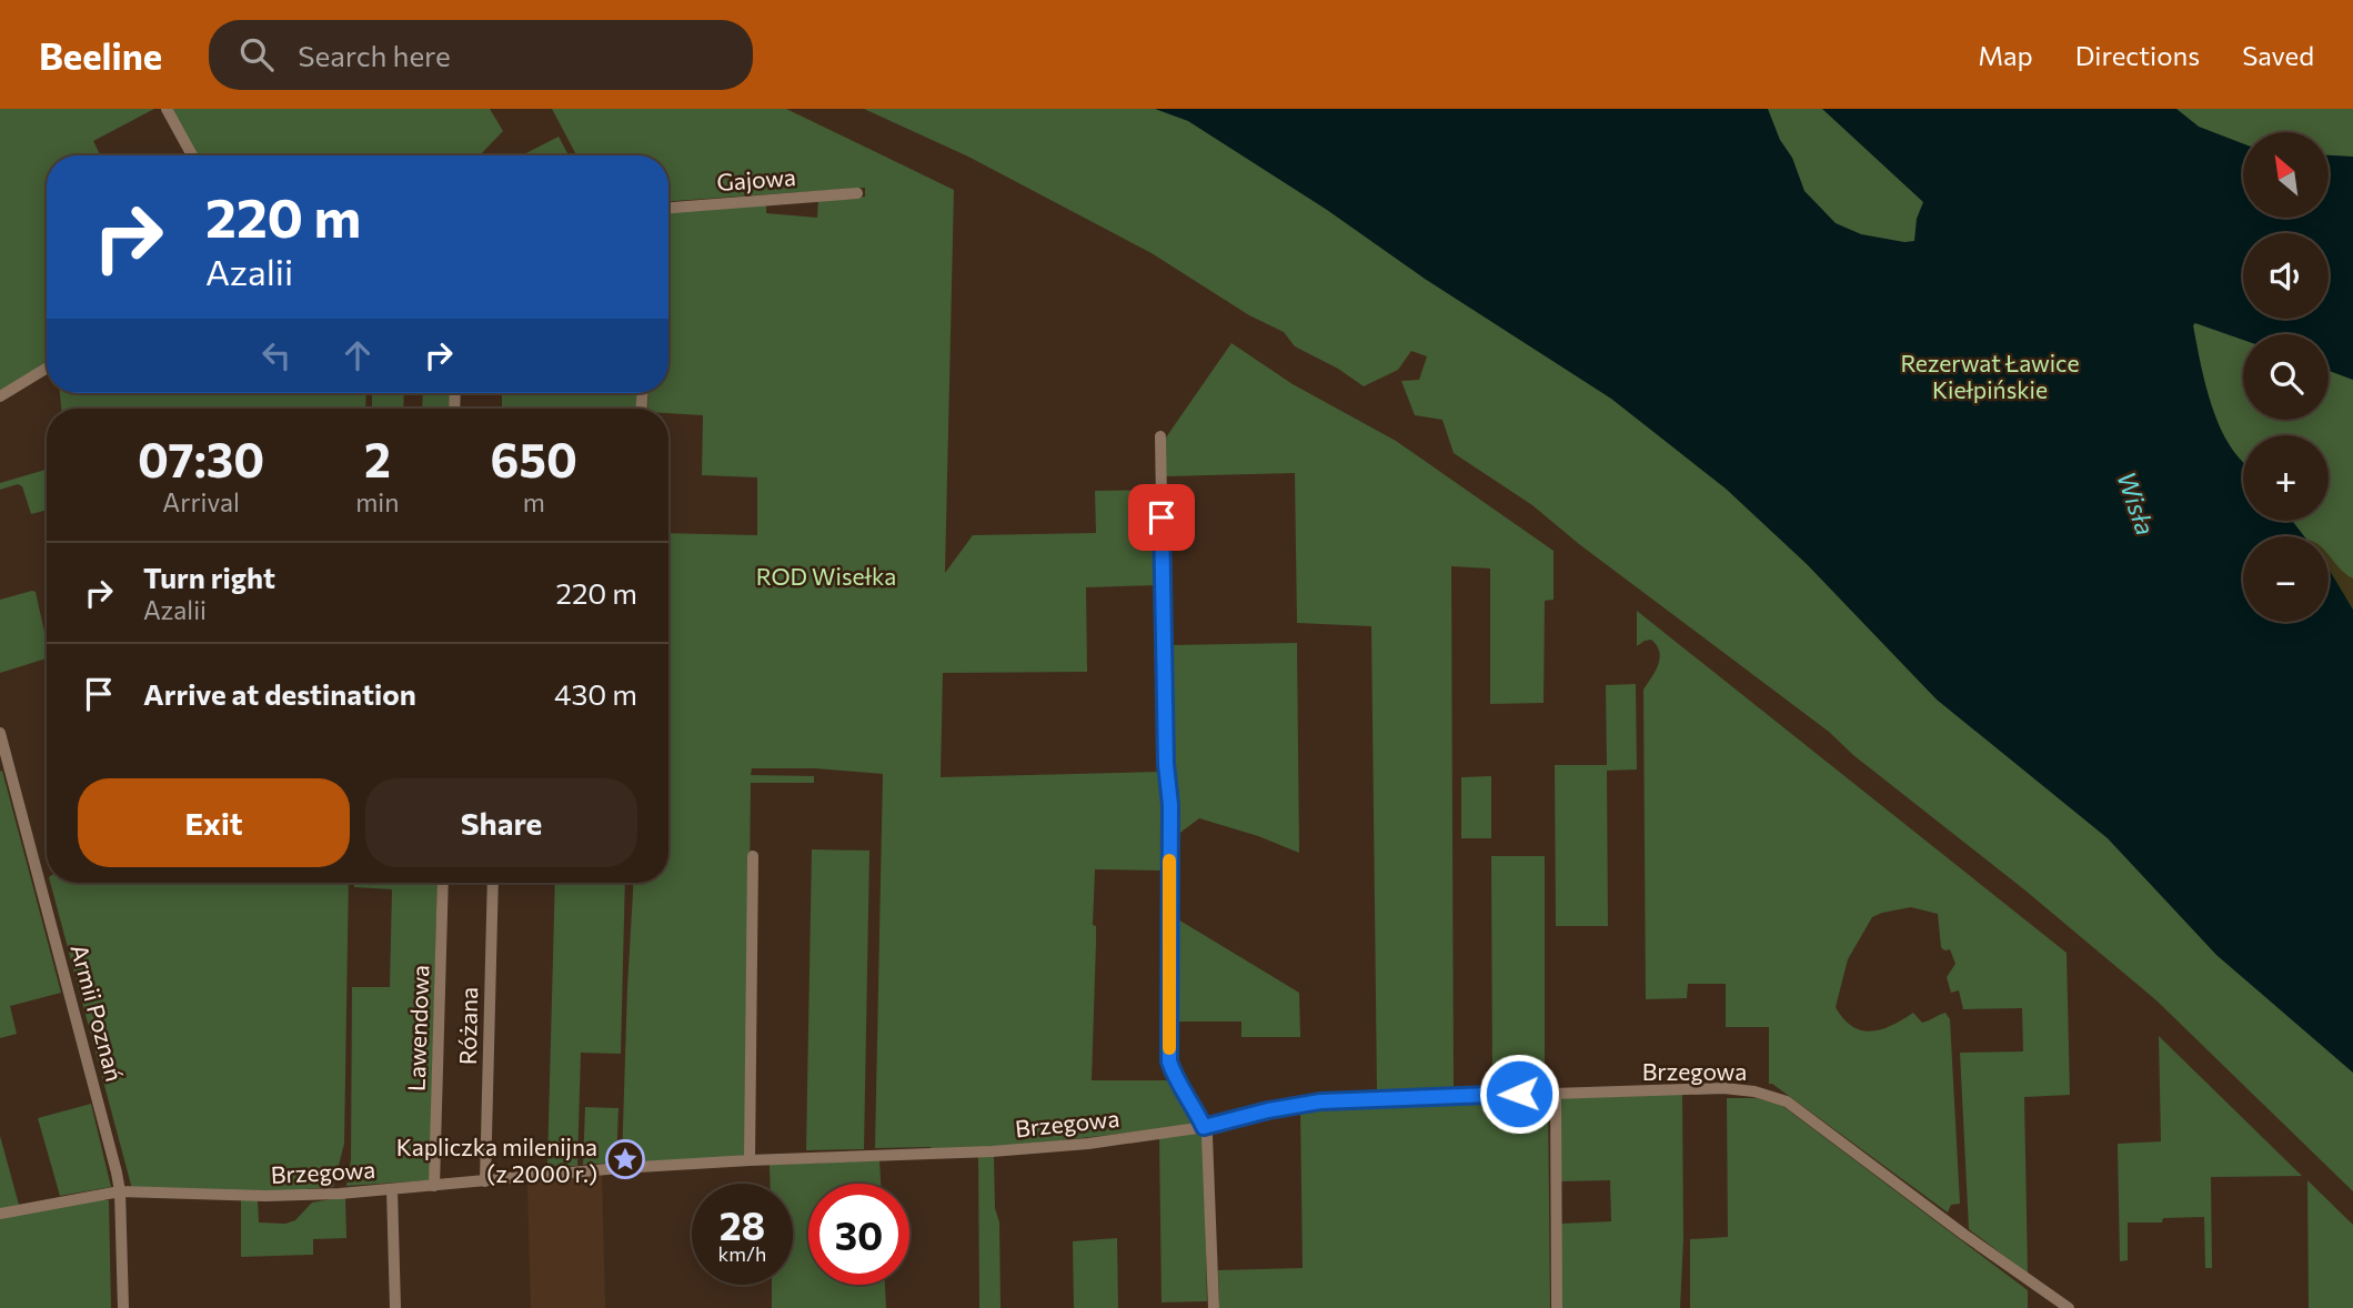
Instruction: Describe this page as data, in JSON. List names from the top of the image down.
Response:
{
  "streets": {
    "street": [
      "Gajowa",
      "Armii Poznań",
      "Różana",
      "Lawendowa",
      "Brzegowa"
    ]
  },
  "crossings": [
    ["Armii Poznań", "Brzegowa"],
    ["Różana", "Brzegowa"],
    ["Lawendowa", "Brzegowa"]
  ],
  "water": ["Wisła"],
  "parks": ["Rezerwat Ławice Kiełpińskie", "ROD Wisełka"],
  "places": {
    "place": ["Kapliczka milenijna (z 2000 r.)"]
  },
  "north": "top left",
  "page": {
    "header": "Beeline",
    "search": "Search here",
    "nav": ["Map", "Directions", "Saved"],
    "map_buttons": ["+", "−"],
    "turn": ["220 m", "Azalii"],
    "eta": [
      "07:30",
      "Arrival",
      "2",
      "min",
      "650",
      "m"
    ],
    "list": [
      {
        "name": "Turn right",
        "note": "Azalii",
        "value": "220 m"
      },
      {
        "name": "Arrive at destination",
        "value": "430 m"
      }
    ],
    "buttons": ["Exit", "Share"],
    "speed": "28 km/h",
    "limit": "30"
  }
}
